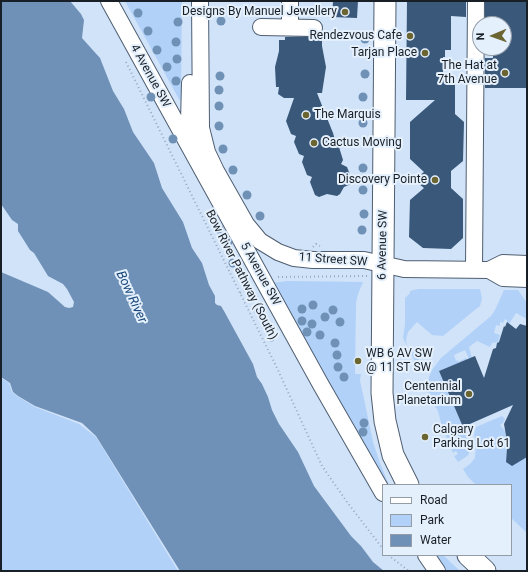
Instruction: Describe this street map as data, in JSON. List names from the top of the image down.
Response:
{
  "streets": {
    "main road": ["6 Avenue SW"],
    "street": ["4 Avenue SW", "11 Street SW", "5 Avenue SW"],
    "path": ["Bow River Pathway (South)"]
  },
  "crossings": [
    ["4 Avenue SW", "5 Avenue SW"],
    ["6 Avenue SW", "11 Street SW"],
    ["11 Street SW", "5 Avenue SW"]
  ],
  "water": ["Bow River"],
  "places": [
    "Designs By Manuel Jewellery",
    "Rendezvous Cafe",
    "Tarjan Place",
    "The Hat at 7th Avenue",
    "The Marquis",
    "Cactus Moving",
    "Discovery Pointe",
    "WB 6 AV SW @ 11 ST SW",
    "Centennial Planetarium",
    "Calgary Parking Lot 61"
  ],
  "legend": ["Road", "Park", "Water"],
  "north": "left"
}
